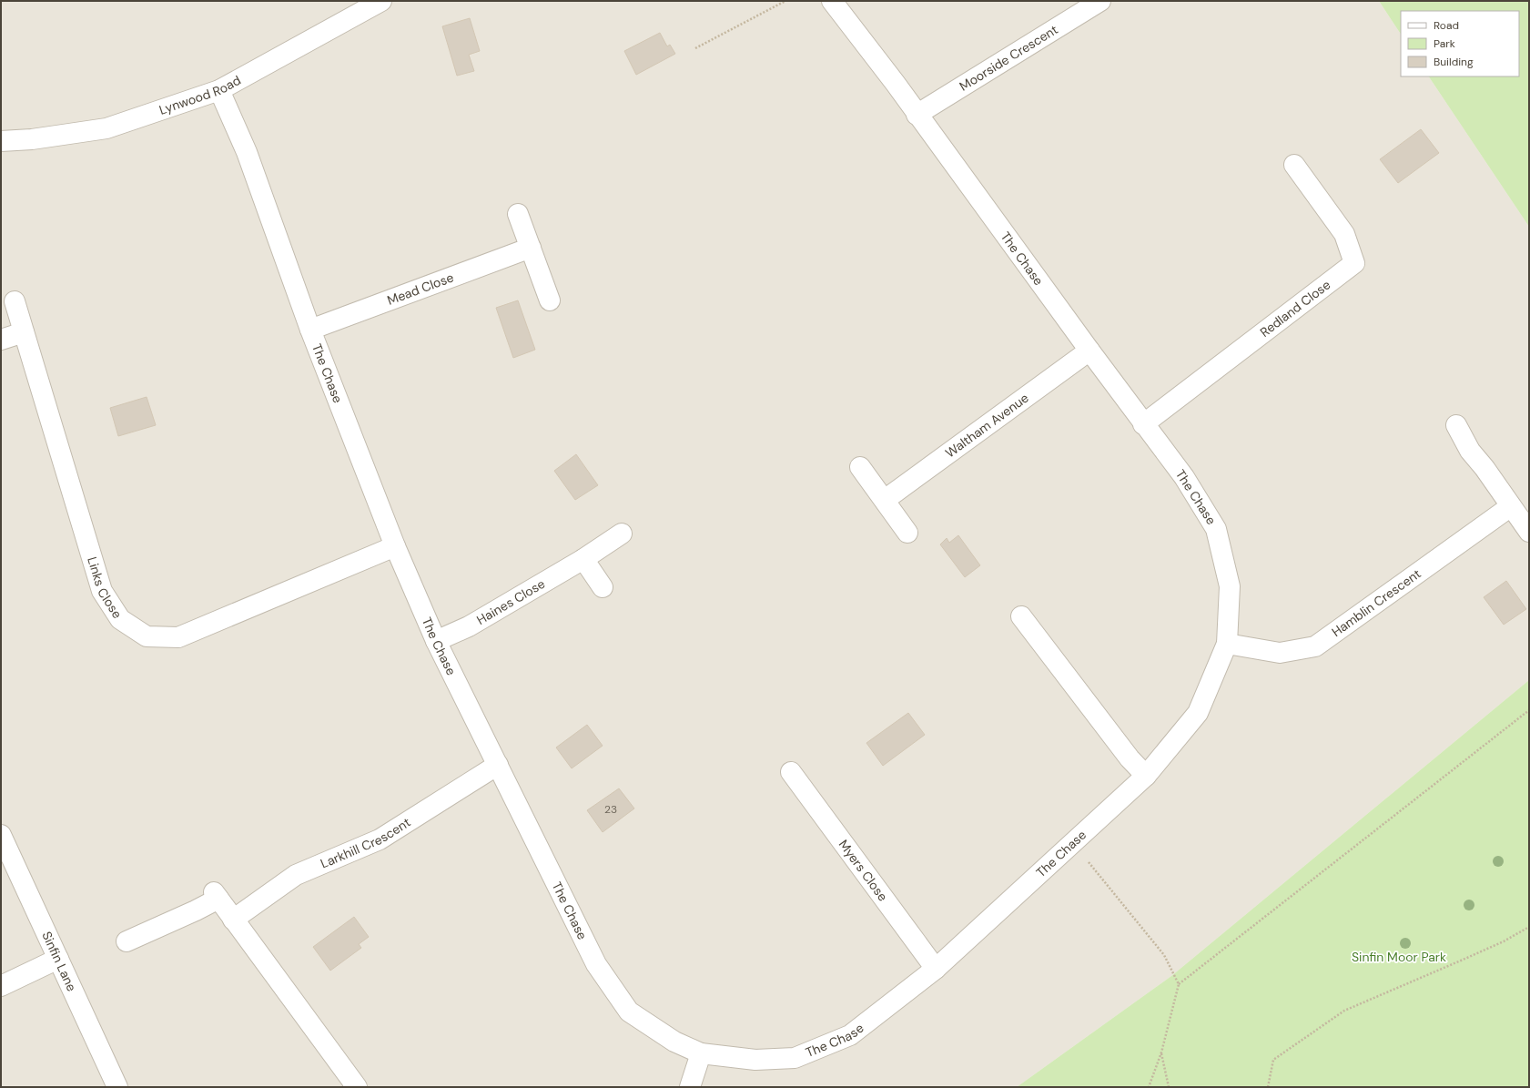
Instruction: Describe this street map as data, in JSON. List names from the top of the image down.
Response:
{
  "streets": {
    "street": [
      "Moorside Crescent",
      "Lynwood Road",
      "The Chase",
      "Mead Close",
      "Redland Close",
      "Waltham Avenue",
      "Links Close",
      "Haines Close",
      "Hamblin Crescent",
      "Larkhill Crescent",
      "Myers Close",
      "Sinfin Lane"
    ]
  },
  "crossings": [
    ["Moorside Crescent", "The Chase"],
    ["Lynwood Road", "The Chase"],
    ["The Chase", "Mead Close"],
    ["The Chase", "Redland Close"],
    ["The Chase", "Waltham Avenue"],
    ["The Chase", "Links Close"],
    ["The Chase", "Haines Close"],
    ["The Chase", "Hamblin Crescent"],
    ["The Chase", "Larkhill Crescent"],
    ["The Chase", "Myers Close"]
  ],
  "parks": ["Sinfin Moor Park"],
  "house_numbers": ["23"],
  "legend": ["Road", "Park", "Building"]
}
